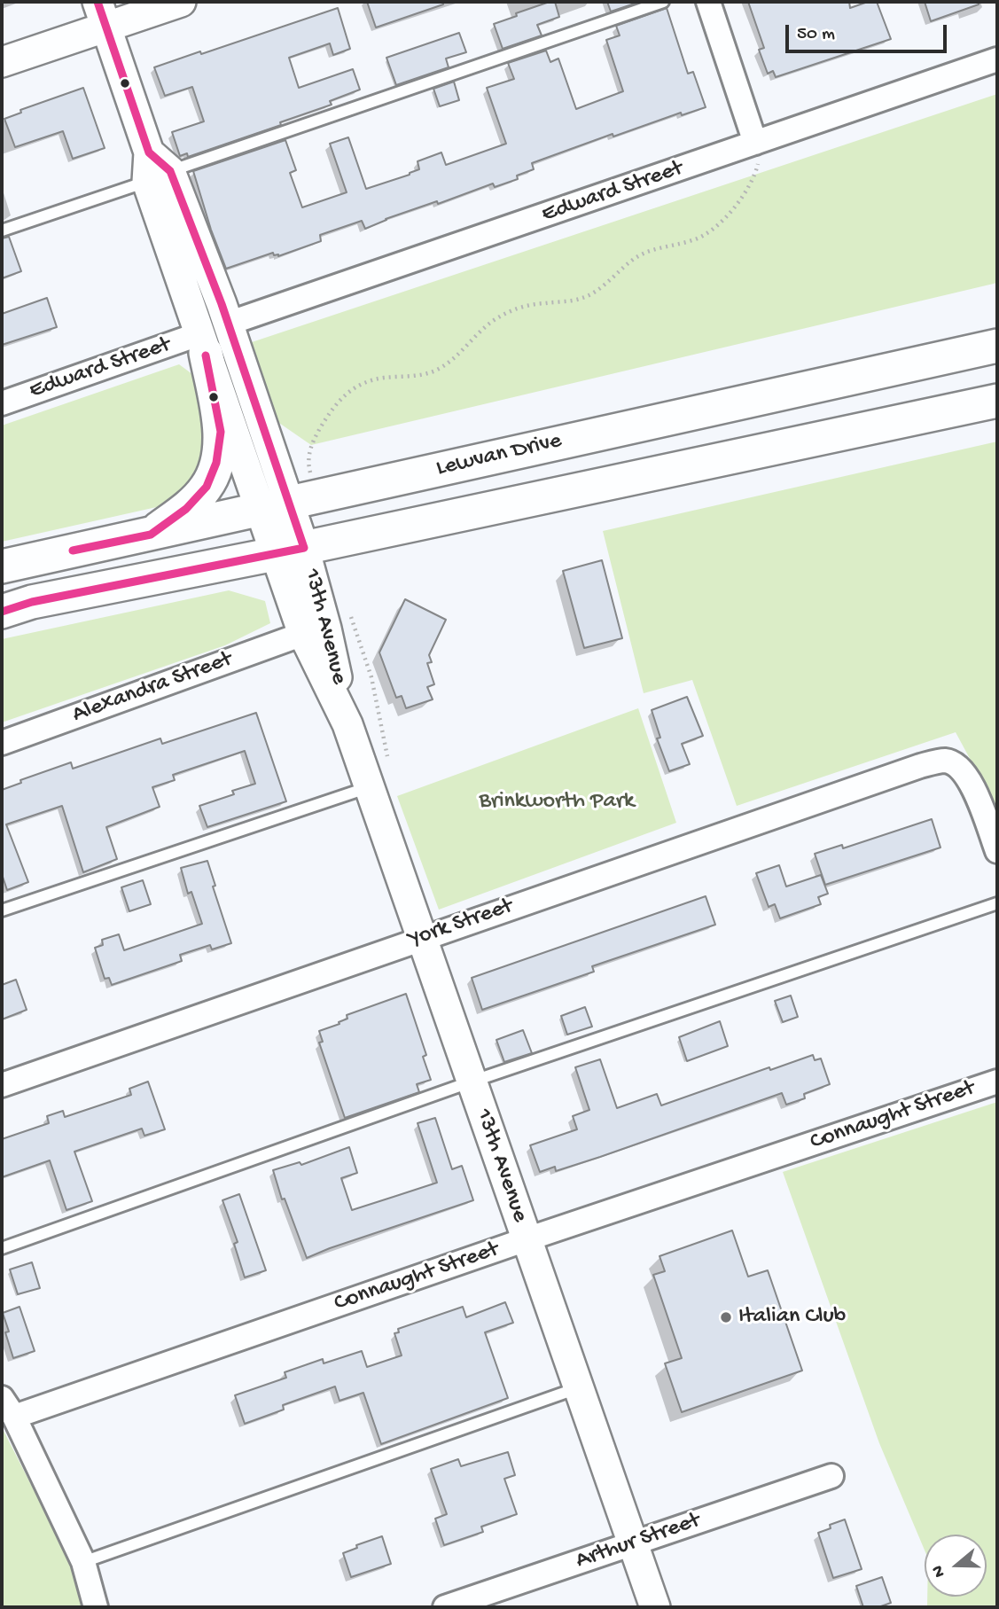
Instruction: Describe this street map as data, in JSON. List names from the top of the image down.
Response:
{
  "streets": {
    "main road": ["Lewvan Drive"],
    "street": [
      "Edward Street",
      "13th Avenue",
      "Alexandra Street",
      "York Street",
      "Connaught Street",
      "Arthur Street"
    ]
  },
  "crossings": [
    ["Edward Street", "13th Avenue"],
    ["Lewvan Drive", "13th Avenue"],
    ["13th Avenue", "Alexandra Street"],
    ["13th Avenue", "York Street"],
    ["13th Avenue", "Connaught Street"],
    ["13th Avenue", "Arthur Street"]
  ],
  "parks": ["Brinkworth Park"],
  "places": ["Italian Club"],
  "scale_bar": "50 m",
  "north": "left"
}
